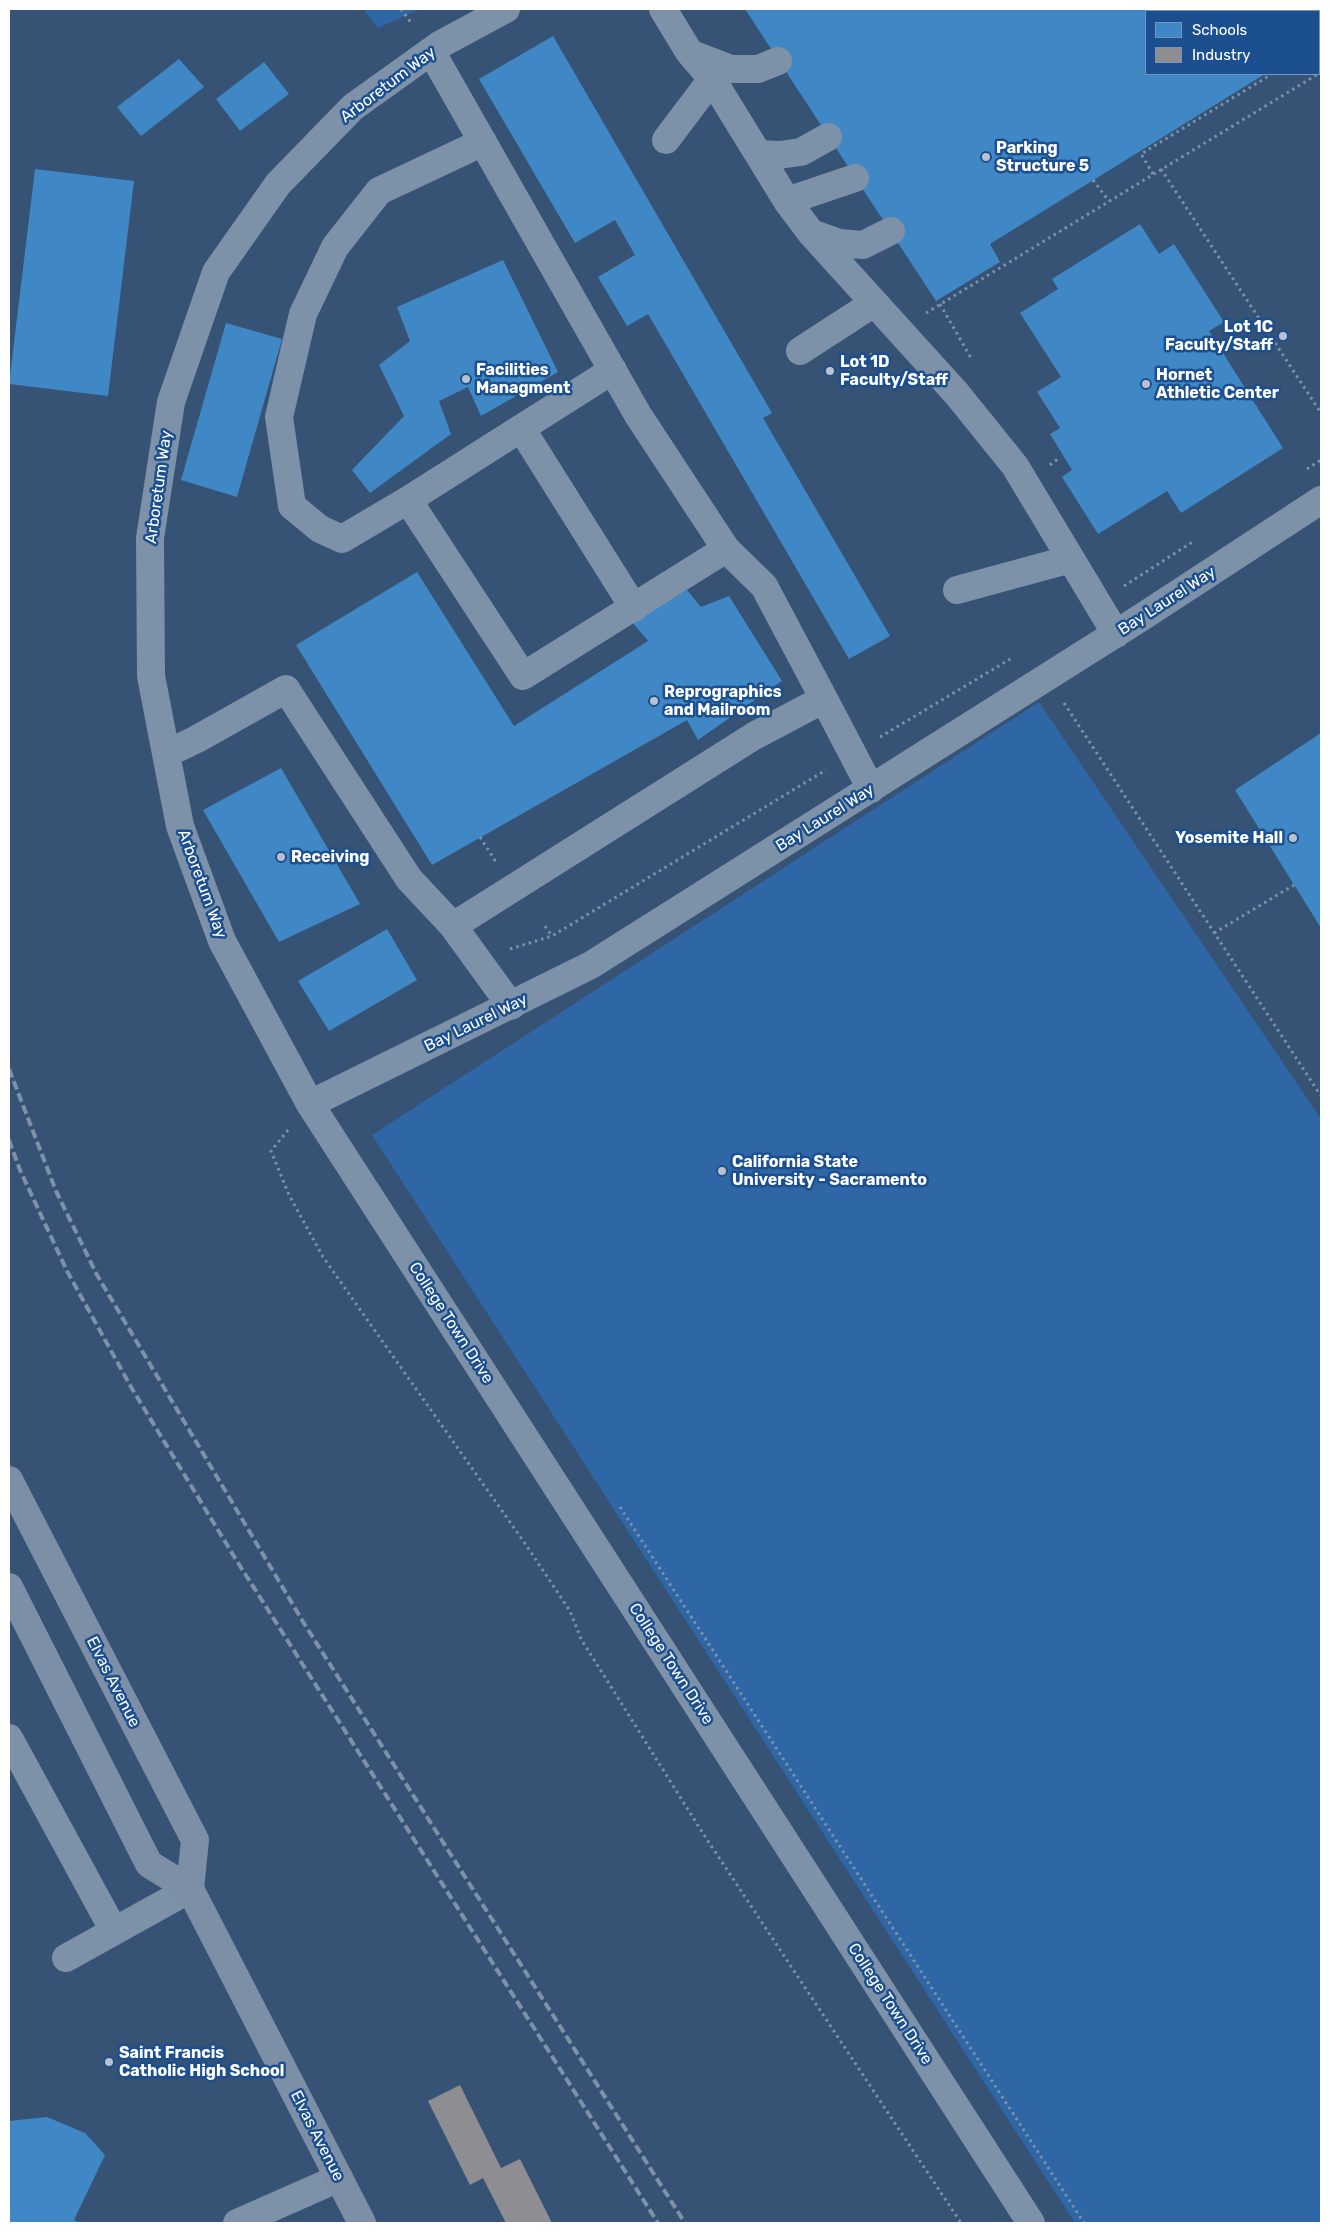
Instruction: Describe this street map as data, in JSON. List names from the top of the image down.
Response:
{
  "streets": {
    "main road": ["Elvas Avenue"],
    "street": ["Arboretum Way", "Bay Laurel Way", "College Town Drive"]
  },
  "crossings": [
    ["Arboretum Way", "Bay Laurel Way"],
    ["Arboretum Way", "College Town Drive"],
    ["Bay Laurel Way", "College Town Drive"]
  ],
  "places": [
    "Parking Structure 5",
    "Lot 1C Faculty/Staff",
    "Lot 1D Faculty/Staff",
    "Facilities Managment",
    "Hornet Athletic Center",
    "Reprographics and Mailroom",
    "Yosemite Hall",
    "Receiving",
    "California State University - Sacramento",
    "Saint Francis Catholic High School"
  ],
  "legend": ["Schools", "Industry"]
}
